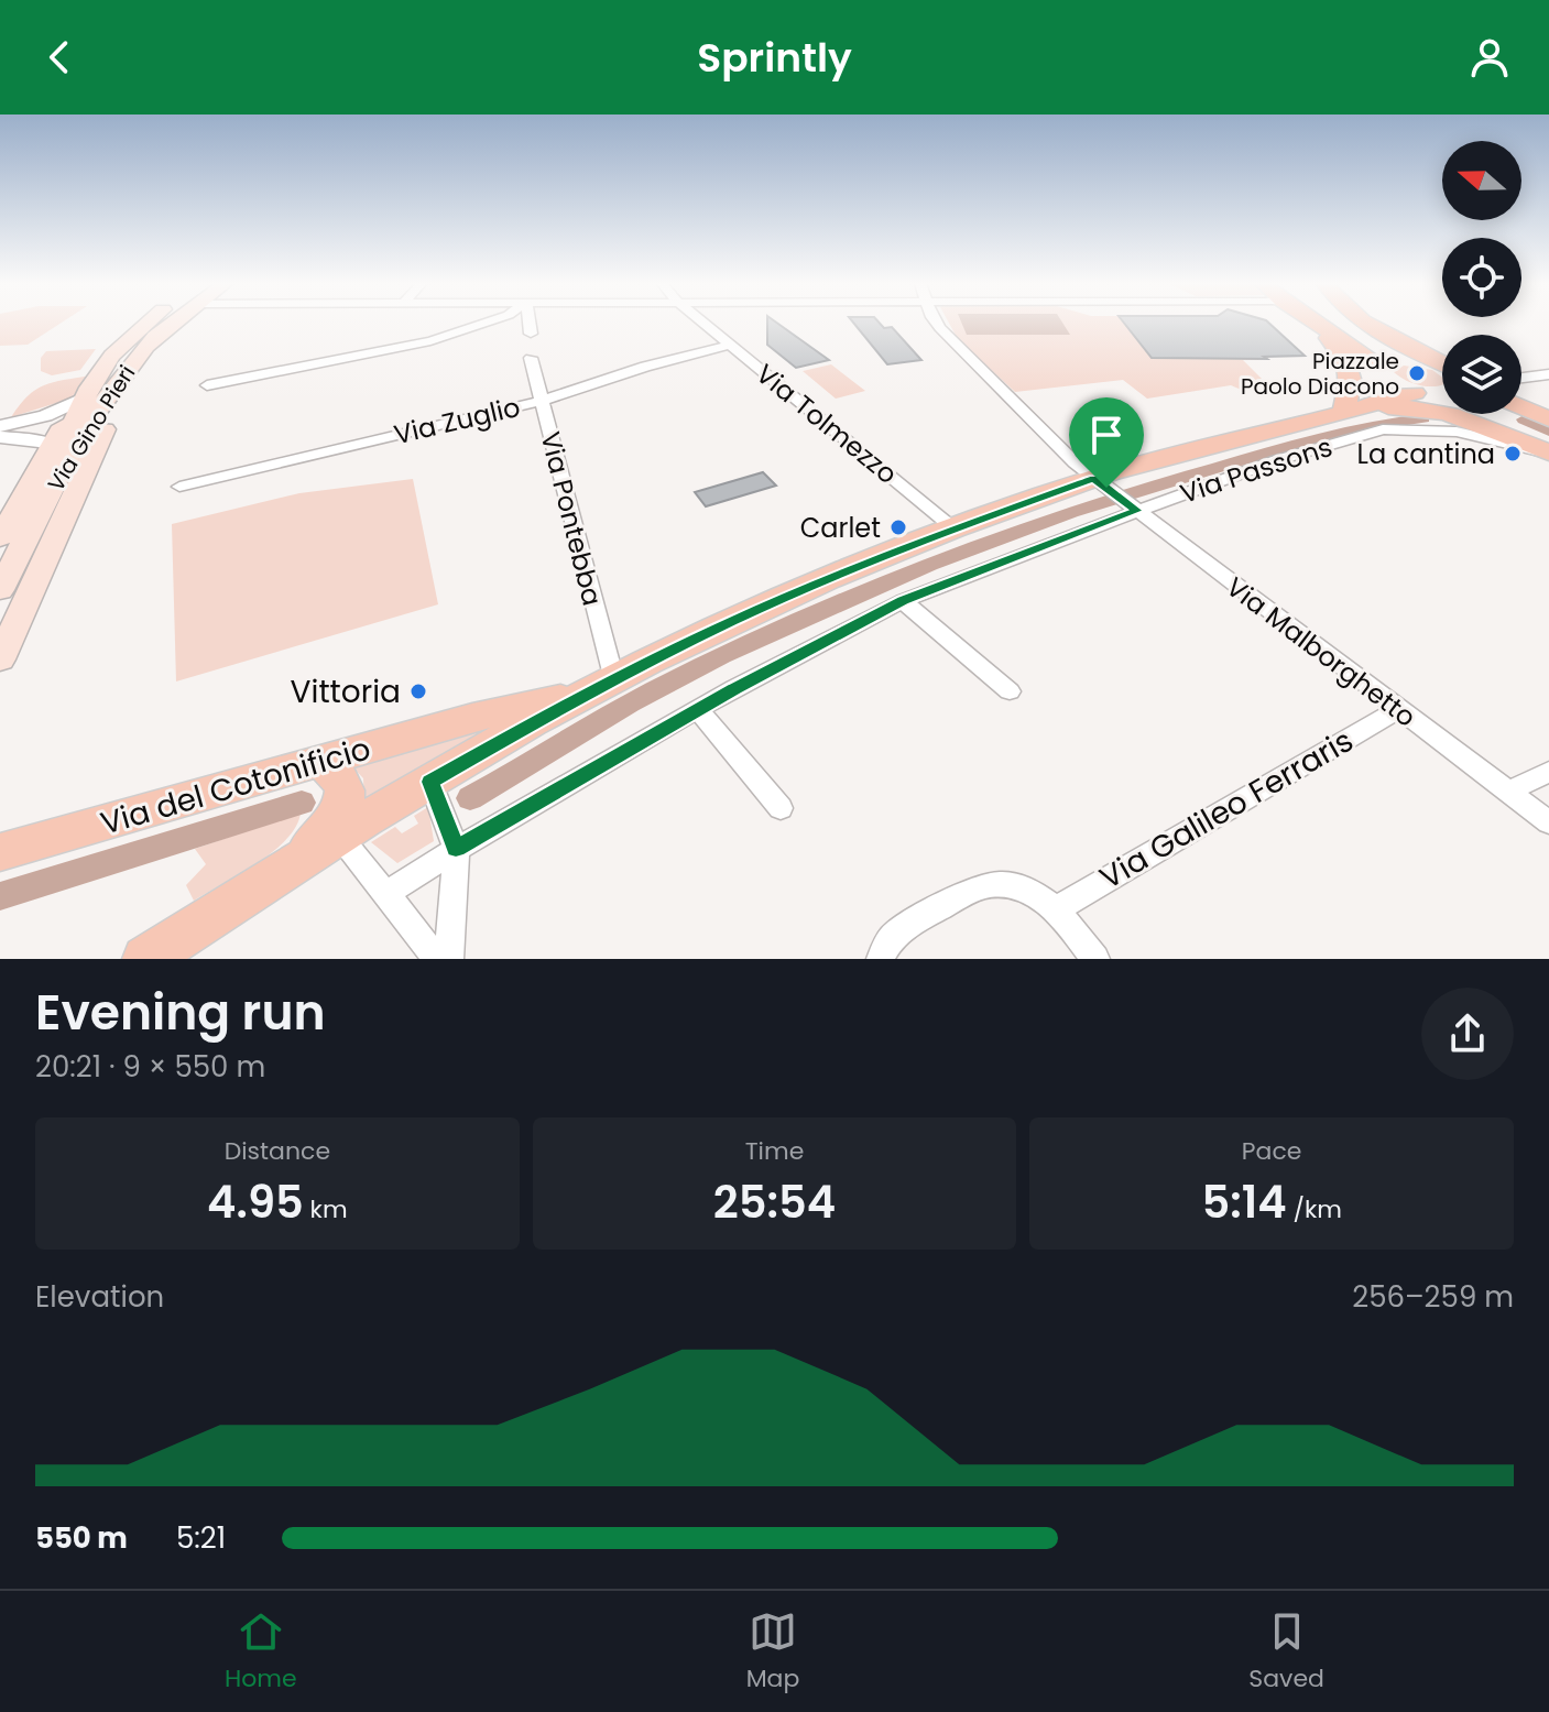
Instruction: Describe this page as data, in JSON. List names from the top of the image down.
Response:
{
  "streets": {
    "main road": ["Via Gino Pieri", "Via del Cotonificio"],
    "street": [
      "Via Zuglio",
      "Via Tolmezzo",
      "Via Passons",
      "Via Pontebba",
      "Via Malborghetto",
      "Via Galileo Ferraris"
    ]
  },
  "crossings": [
    ["Via Zuglio", "Via Tolmezzo"],
    ["Via Zuglio", "Via Pontebba"],
    ["Via Passons", "Via Malborghetto"],
    ["Via Pontebba", "Via del Cotonificio"],
    ["Via Malborghetto", "Via Galileo Ferraris"]
  ],
  "places": [
    "Piazzale Paolo Diacono",
    "La cantina",
    "Carlet",
    "Vittoria"
  ],
  "north": "left",
  "page": {
    "header": "Sprintly",
    "heading": ["Evening run", "20:21 · 9 × 550 m"],
    "stats": [
      ["Distance", "4.95 km"],
      ["Time", "25:54"],
      ["Pace", "5:14 /km"]
    ],
    "chart": ["Elevation", "256–259 m"],
    "list": [
      {
        "name": "550 m",
        "note": "5:21"
      }
    ],
    "tabs": ["Home", "Map", "Saved"]
  }
}
